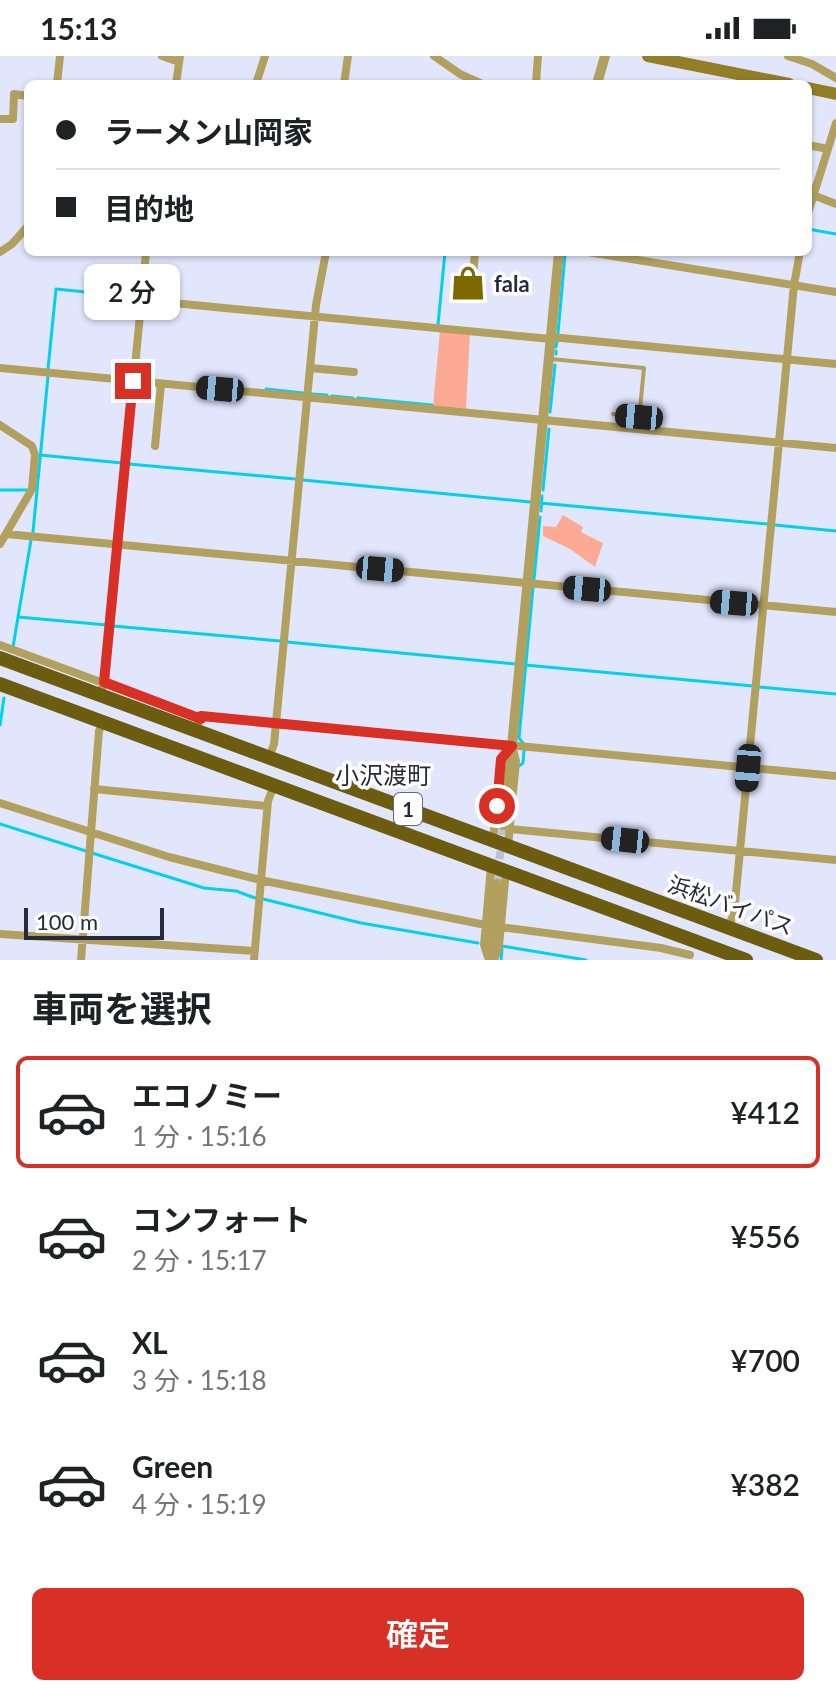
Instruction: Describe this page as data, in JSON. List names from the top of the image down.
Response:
{
  "streets": {
    "highway": ["1", "浜松バイパス"]
  },
  "districts": ["小沢渡町"],
  "places": {
    "shop": ["fala"]
  },
  "scale_bar": "100 m",
  "page": {
    "status": "15:13",
    "banner": ["ラーメン山岡家", "目的地"],
    "bubble": "2 分",
    "scale": "100 m",
    "heading": "車両を選択",
    "list": [
      {
        "name": "エコノミー",
        "note": "1 分 · 15:16",
        "value": "¥412"
      },
      {
        "name": "コンフォート",
        "note": "2 分 · 15:17",
        "value": "¥556"
      },
      {
        "name": "XL",
        "note": "3 分 · 15:18",
        "value": "¥700"
      },
      {
        "name": "Green",
        "note": "4 分 · 15:19",
        "value": "¥382"
      }
    ],
    "buttons": "確定"
  }
}
